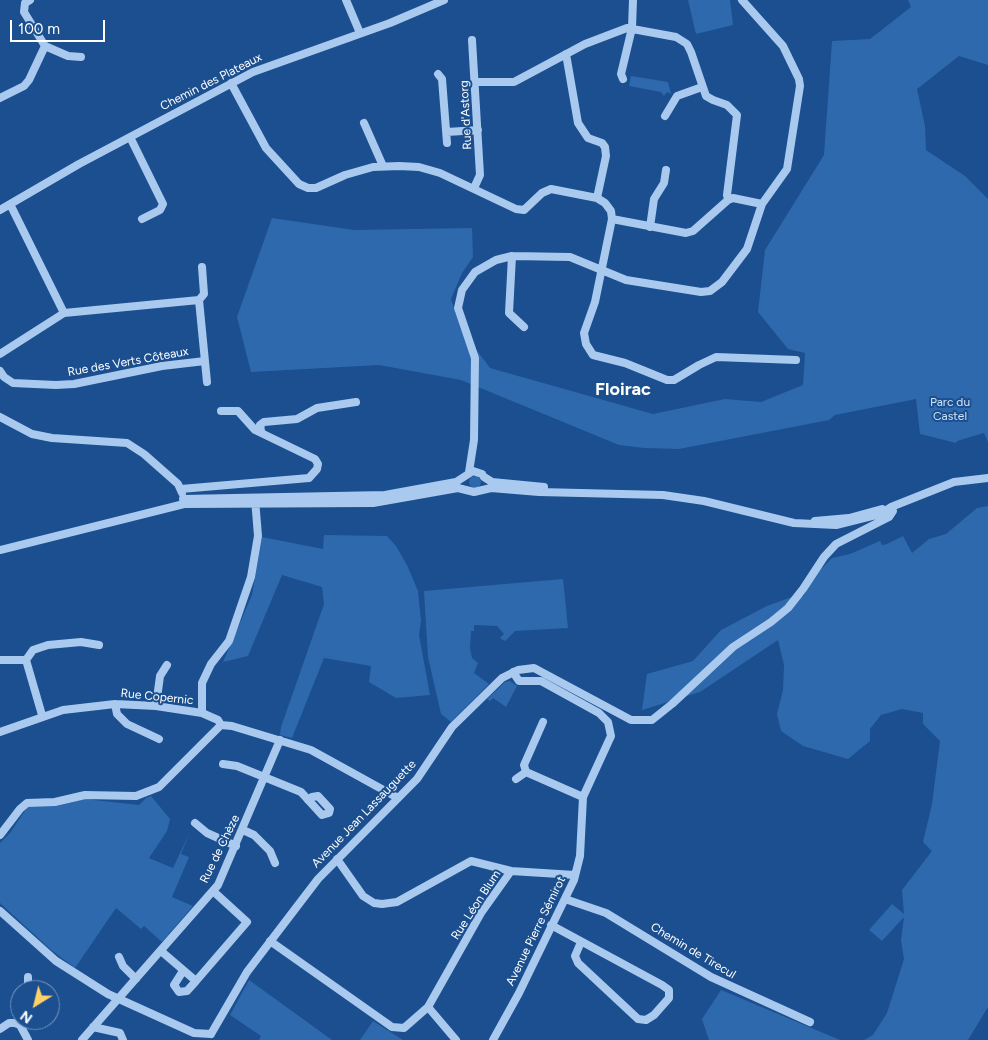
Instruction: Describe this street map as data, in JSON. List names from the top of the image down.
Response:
{
  "streets": {
    "street": [
      "Chemin des Plateaux",
      "Rue d'Astorg",
      "Rue des Verts Côteaux",
      "Rue Copernic",
      "Avenue Jean Lassauguette",
      "Rue de Chèze",
      "Rue Léon Blum",
      "Avenue Pierre Sémirot",
      "Chemin de Tirecul"
    ]
  },
  "crossings": [
    ["Avenue Jean Lassauguette", "Rue Léon Blum"],
    ["Rue Léon Blum", "Avenue Pierre Sémirot"],
    ["Avenue Pierre Sémirot", "Chemin de Tirecul"]
  ],
  "districts": ["Floirac"],
  "parks": ["Parc du Castel"],
  "scale_bar": "100 m",
  "north": "bottom left"
}
